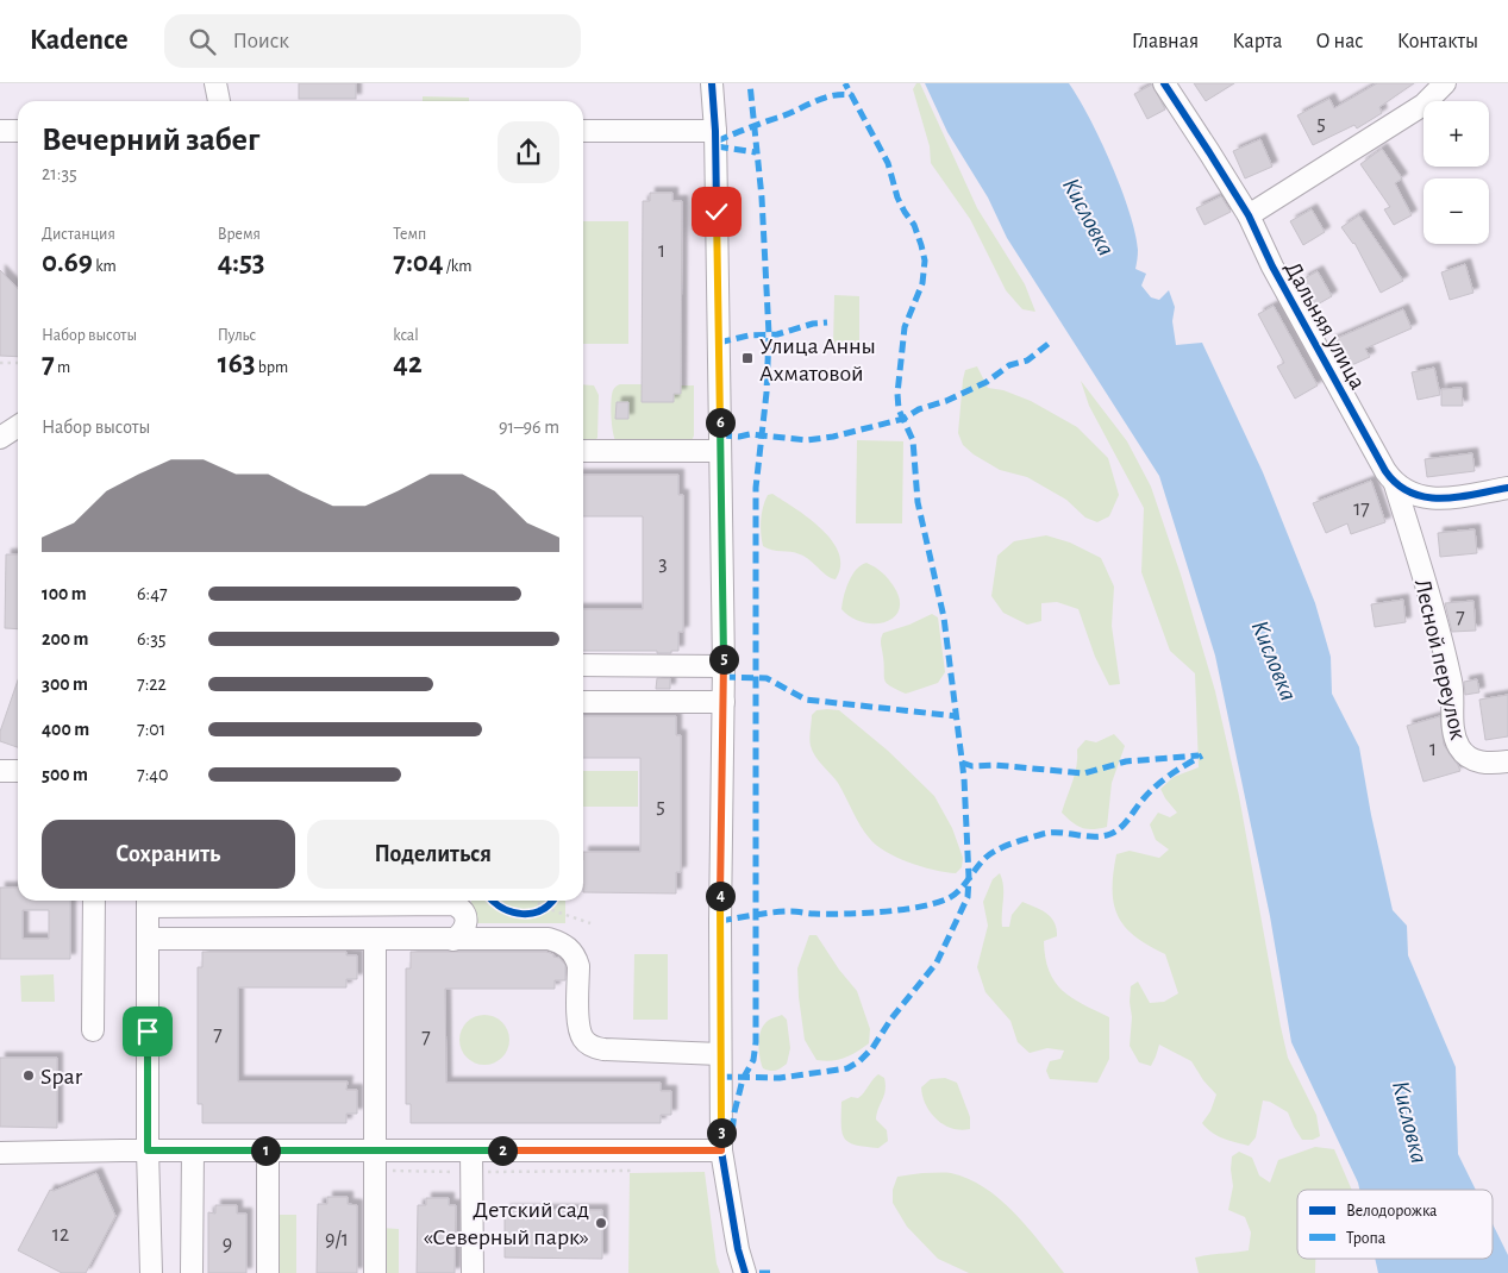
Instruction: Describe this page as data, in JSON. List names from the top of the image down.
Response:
{
  "streets": {
    "street": ["Дальняя улица", "Лесной переулок"]
  },
  "crossings": [
    ["Дальняя улица", "Лесной переулок"]
  ],
  "water": ["Кисловка"],
  "places": {
    "transit": ["Улица Анны Ахматовой"],
    "other": ["Spar", "Детский сад «Северный парк»"]
  },
  "house_numbers": [
    "5",
    "1",
    "17",
    "3",
    "7",
    "1",
    "5",
    "7",
    "7",
    "12",
    "9/1",
    "9"
  ],
  "legend": ["Велодорожка", "Тропа"],
  "page": {
    "header": "Kadence",
    "search": "Поиск",
    "nav": [
      "Главная",
      "Карта",
      "О нас",
      "Контакты"
    ],
    "map_buttons": ["+", "−"],
    "heading": ["Вечерний забег", "21:35"],
    "stats": [
      ["Дистанция", "0.69 km"],
      ["Время", "4:53"],
      ["Темп", "7:04 /km"],
      ["Набор высоты", "7 m"],
      ["Пульс", "163 bpm"],
      ["kcal", "42"]
    ],
    "chart": ["Набор высоты", "91–96 m"],
    "pins": [
      "6",
      "5",
      "4",
      "3",
      "1",
      "2"
    ],
    "list": [
      {
        "name": "100 m",
        "note": "6:47"
      },
      {
        "name": "200 m",
        "note": "6:35"
      },
      {
        "name": "300 m",
        "note": "7:22"
      },
      {
        "name": "400 m",
        "note": "7:01"
      },
      {
        "name": "500 m",
        "note": "7:40"
      }
    ],
    "buttons": ["Сохранить", "Поделиться"]
  }
}
